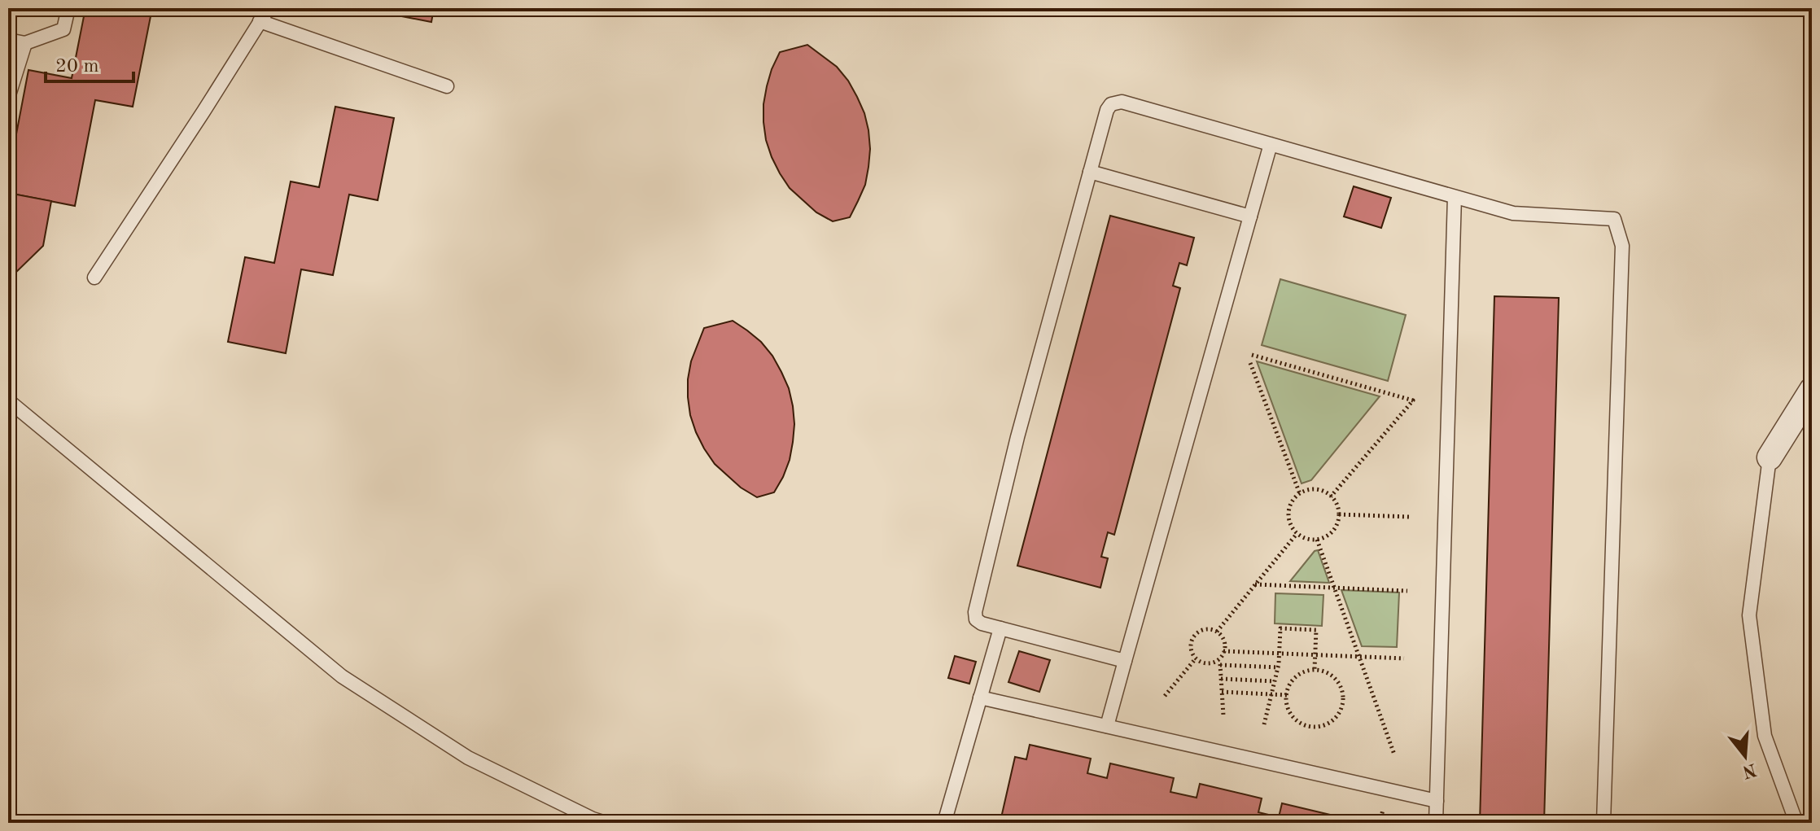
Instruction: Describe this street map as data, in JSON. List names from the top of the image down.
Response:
{
  "scale_bar": "20 m",
  "north": "bottom"
}
